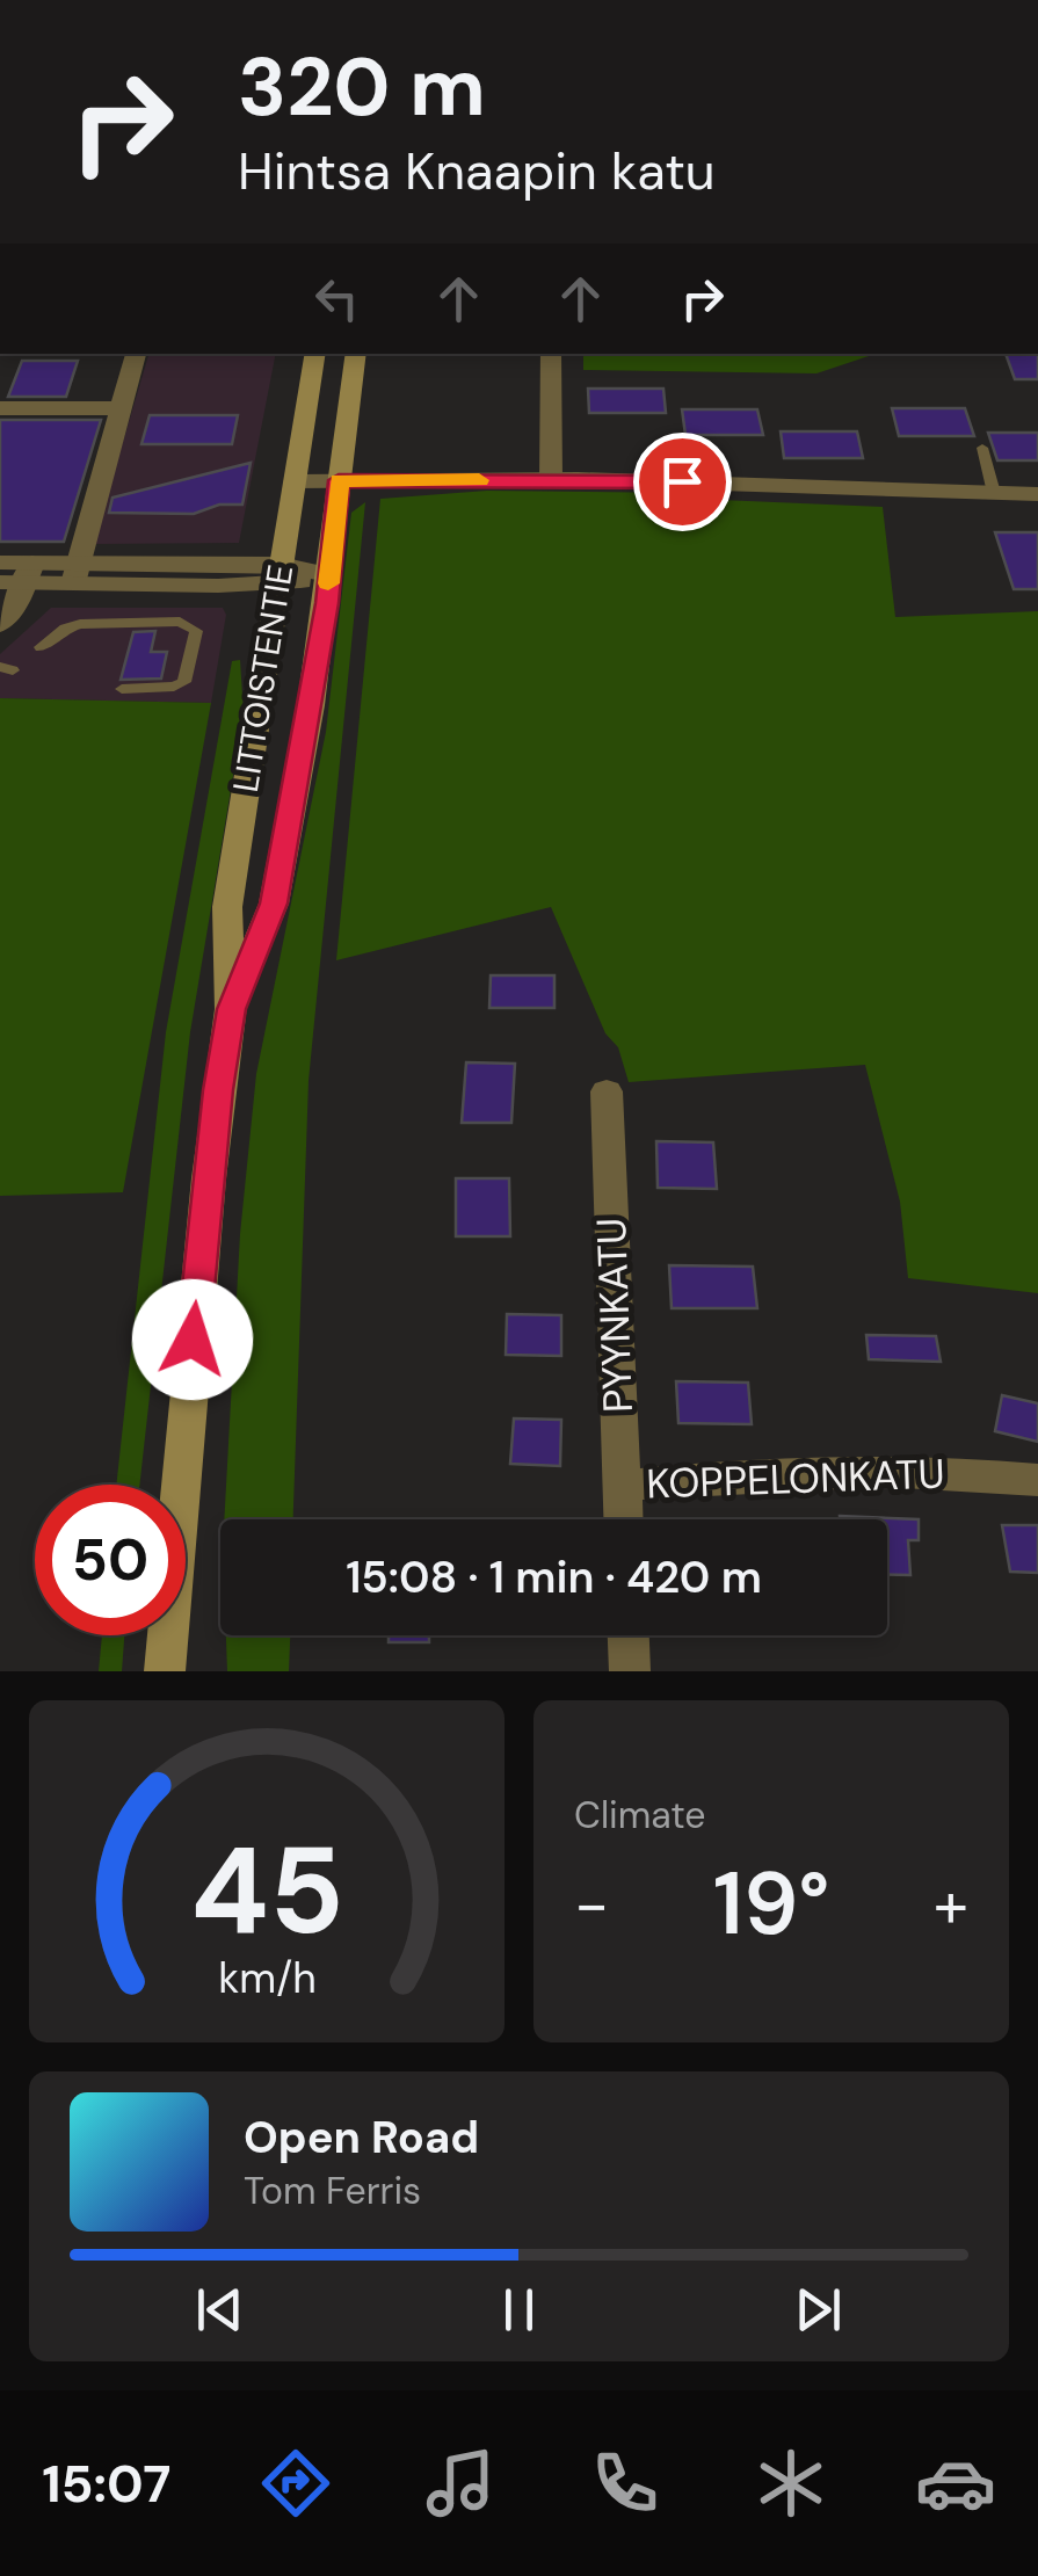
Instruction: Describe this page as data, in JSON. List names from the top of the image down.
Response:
{
  "streets": {
    "main road": ["LITTOISTENTIE"],
    "street": ["PYYNKATU", "KOPPELONKATU"]
  },
  "crossings": [
    ["PYYNKATU", "KOPPELONKATU"]
  ],
  "page": {
    "turn": ["320 m", "Hintsa Knaapin katu"],
    "limit": "50",
    "trip": "15:08 · 1 min · 420 m",
    "tile": "Climate",
    "heat": ["−", "19°", "+"],
    "song": ["Open Road", "Tom Ferris"],
    "tabs": "15:07",
    "gauge": ["45", "km/h"]
  }
}
